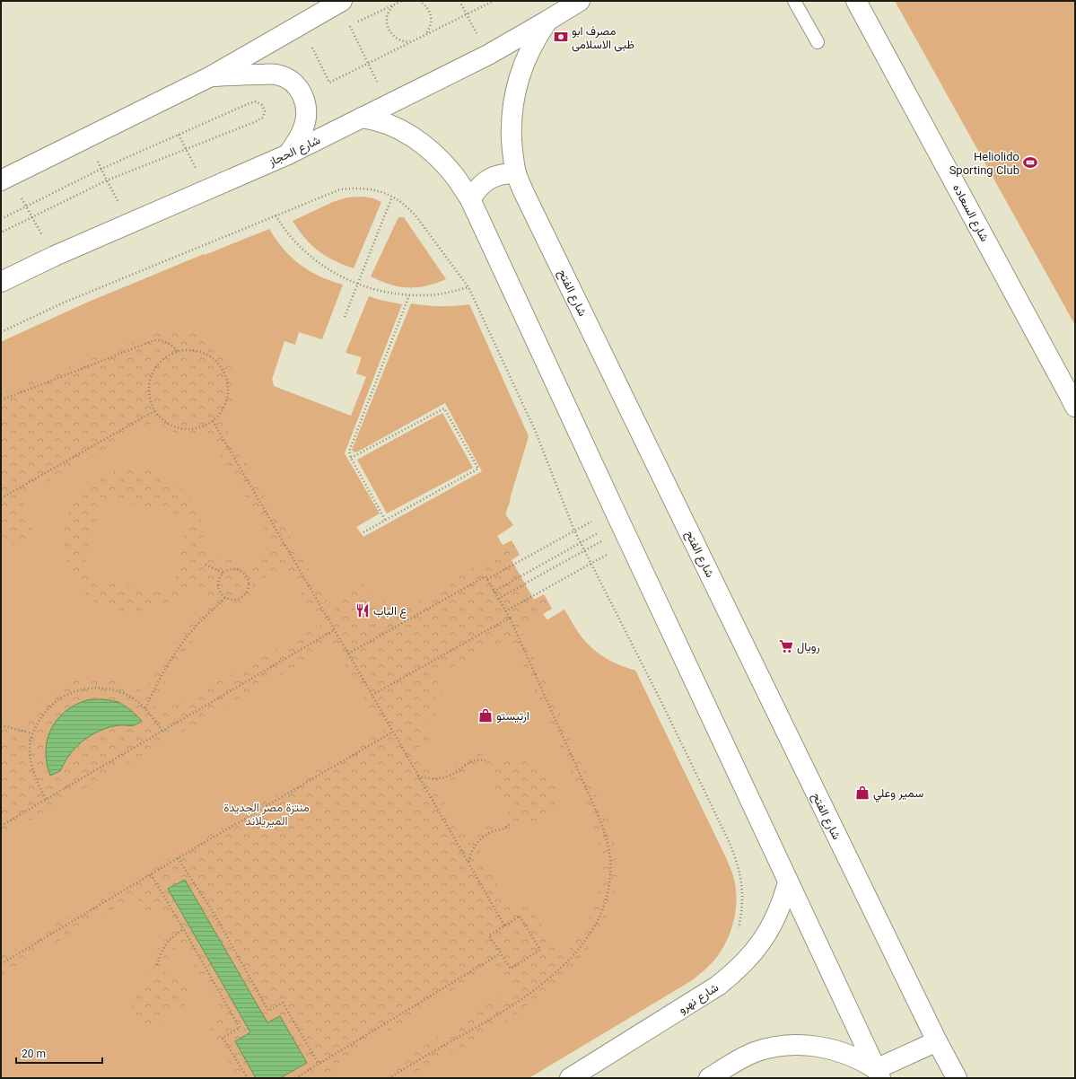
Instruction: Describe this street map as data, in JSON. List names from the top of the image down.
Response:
{
  "streets": {
    "main road": [
      "شارع الحجاز",
      "شارع السعاده",
      "شارع الفتح",
      "شارع نهرو"
    ]
  },
  "crossings": [
    ["شارع الحجاز", "شارع الفتح"]
  ],
  "parks": ["منتزة مصر الجديدة الميريلاند"],
  "places": {
    "bank": ["مصرف ابو ظبى الاسلامى"],
    "sports": ["Heliolido Sporting Club"],
    "restaurant": ["ع الباب"],
    "supermarket": ["رويال"],
    "shop": ["ارتيستو", "سمير وعلي"]
  },
  "scale_bar": "20 m"
}
